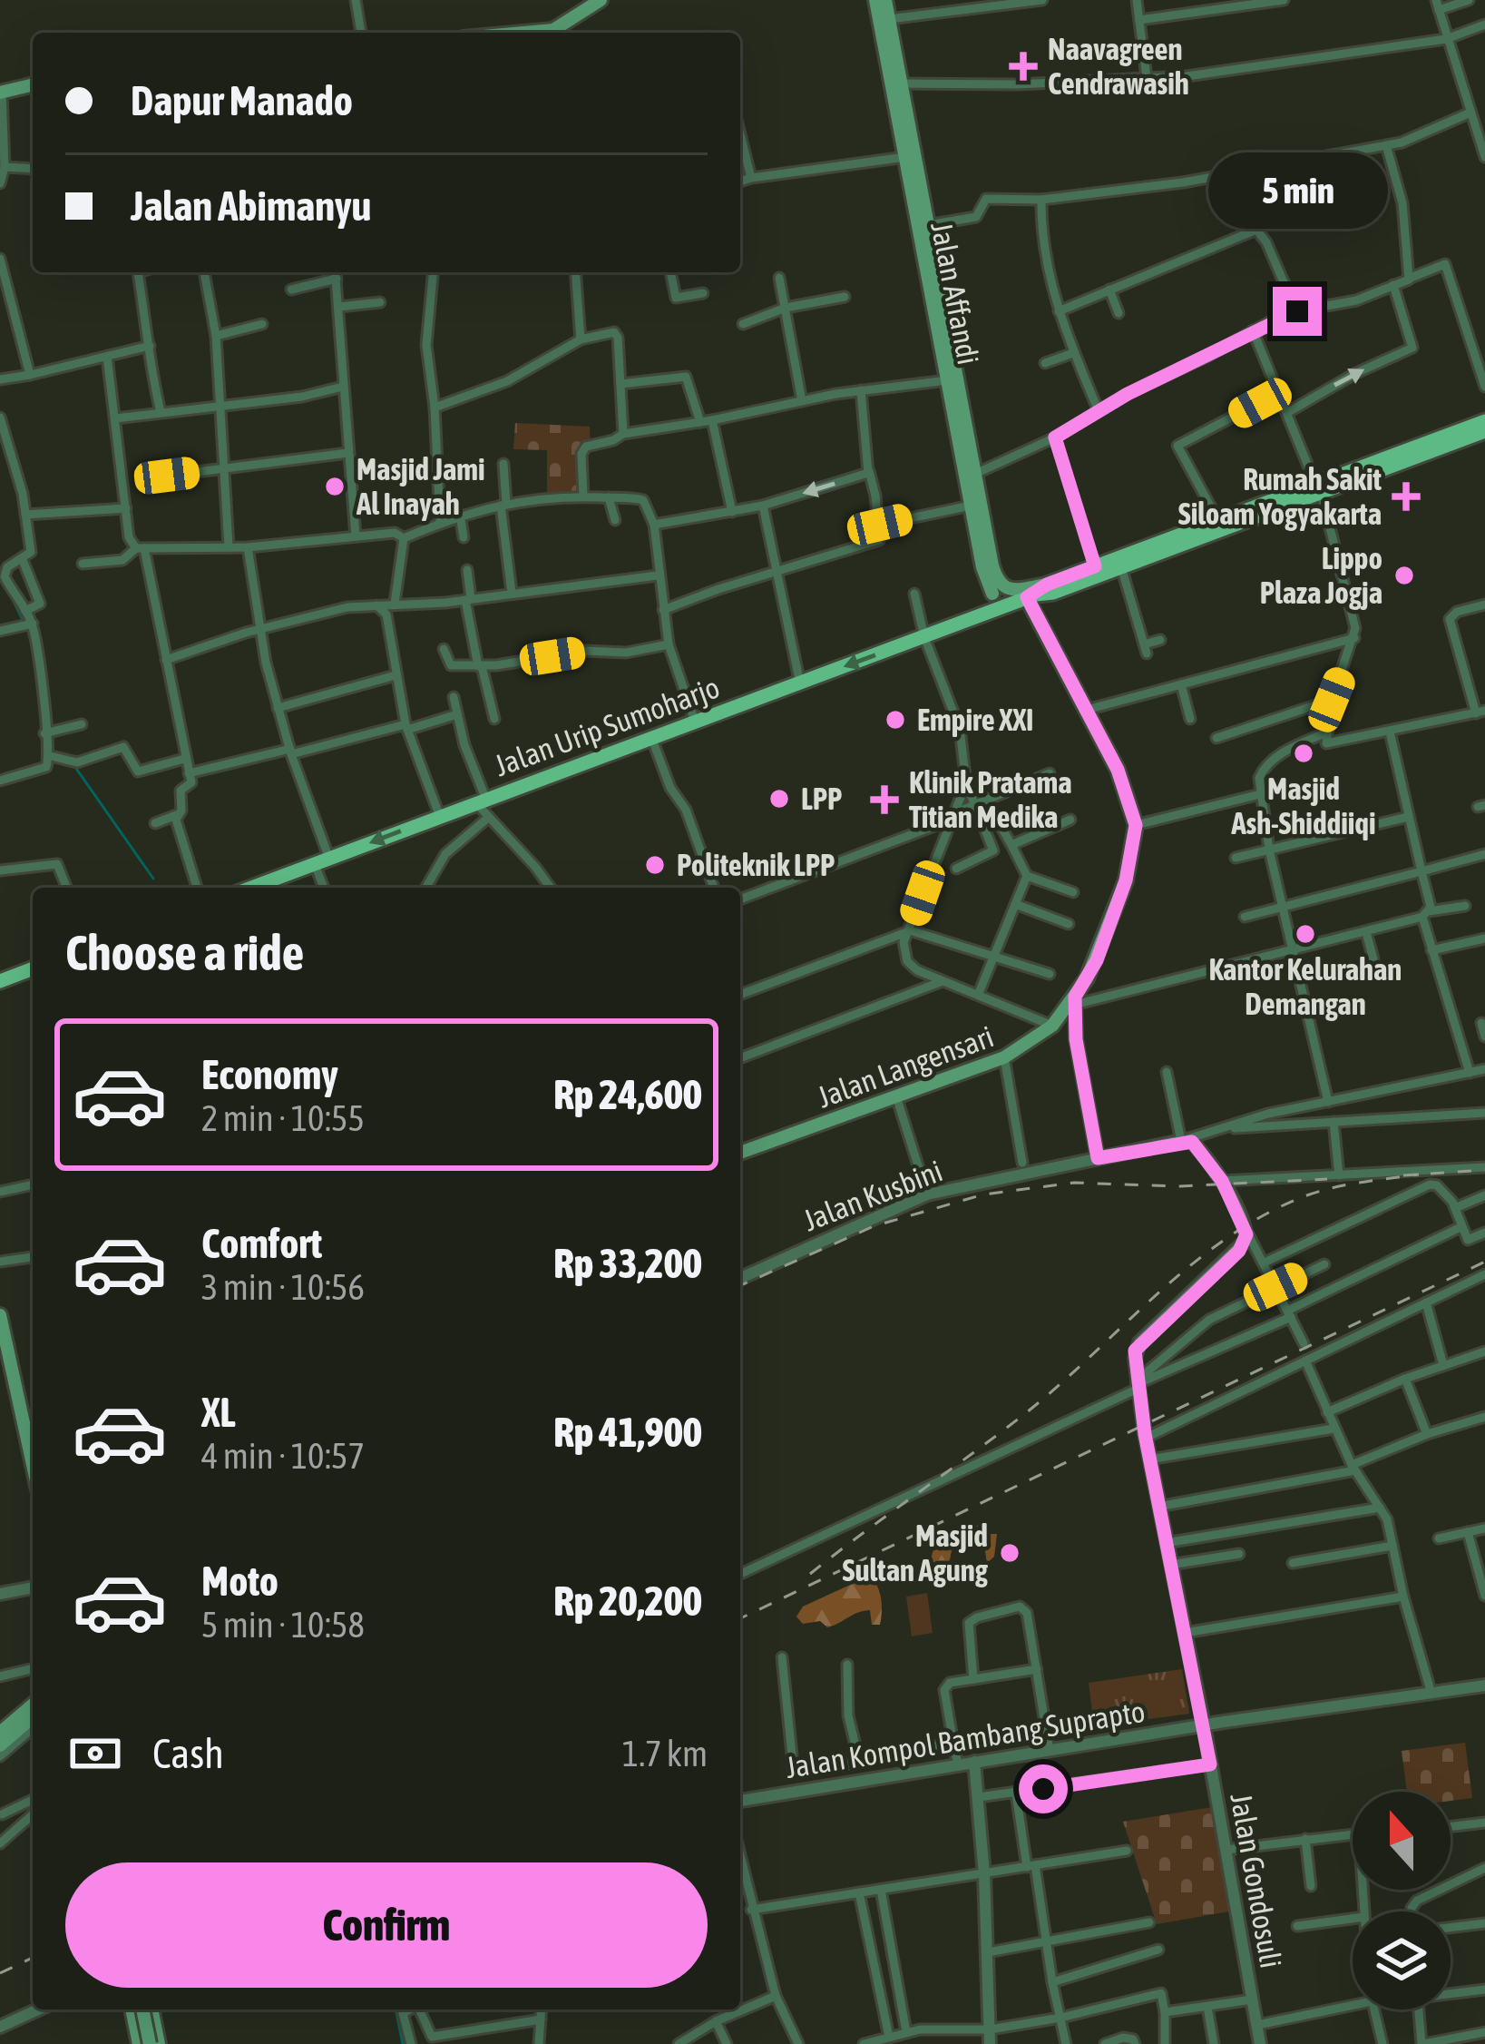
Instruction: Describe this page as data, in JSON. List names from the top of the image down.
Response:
{
  "streets": {
    "main road": ["Jalan Affandi", "Jalan Urip Sumoharjo", "Jalan Langensari"],
    "street": ["Jalan Kusbini", "Jalan Kompol Bambang Suprapto", "Jalan Gondosuli"]
  },
  "crossings": [
    ["Jalan Kompol Bambang Suprapto", "Jalan Gondosuli"]
  ],
  "places": {
    "health": ["Naavagreen Cendrawasih", "Rumah Sakit Siloam Yogyakarta", "Klinik Pratama Titian Medika"],
    "other": [
      "Masjid Jami Al Inayah",
      "Lippo Plaza Jogja",
      "Empire XXI",
      "Masjid Ash-Shiddiiqi",
      "LPP",
      "Politeknik LPP",
      "Kantor Kelurahan Demangan",
      "Masjid Sultan Agung"
    ]
  },
  "north": "top",
  "page": {
    "banner": ["Dapur Manado", "Jalan Abimanyu"],
    "bubble": "5 min",
    "heading": "Choose a ride",
    "list": [
      {
        "name": "Economy",
        "note": "2 min · 10:55",
        "value": "Rp 24,600"
      },
      {
        "name": "Comfort",
        "note": "3 min · 10:56",
        "value": "Rp 33,200"
      },
      {
        "name": "XL",
        "note": "4 min · 10:57",
        "value": "Rp 41,900"
      },
      {
        "name": "Moto",
        "note": "5 min · 10:58",
        "value": "Rp 20,200"
      }
    ],
    "pay": ["Cash", "1.7 km"],
    "buttons": "Confirm"
  }
}
